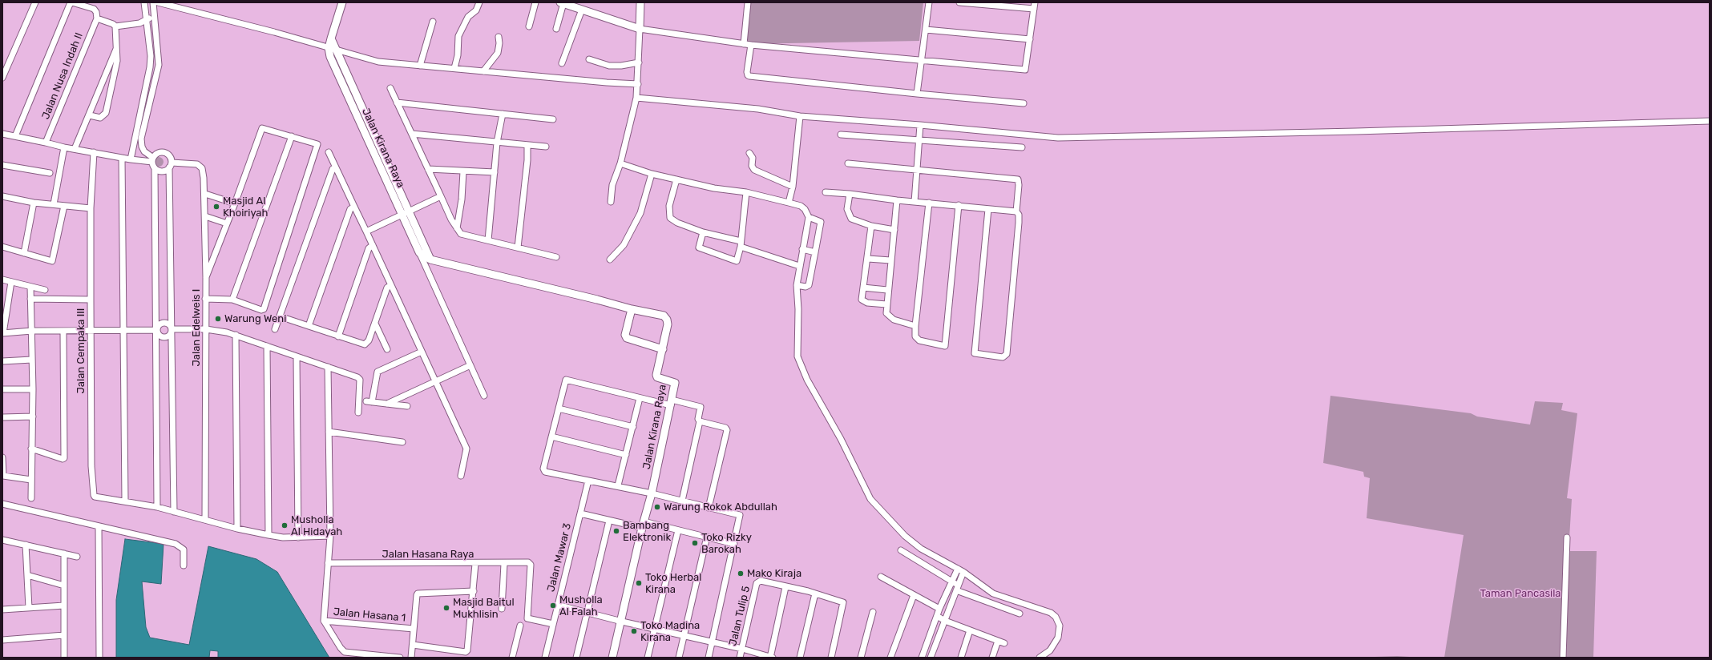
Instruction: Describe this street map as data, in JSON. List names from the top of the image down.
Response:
{
  "streets": {
    "street": [
      "Jalan Nusa Indah II",
      "Jalan Kirana Raya",
      "Jalan Edelweis I",
      "Jalan Cempaka III",
      "Jalan Hasana Raya",
      "Jalan Mawar 3",
      "Jalan Hasana 1",
      "Jalan Tulip 5"
    ]
  },
  "crossings": [
    ["Jalan Hasana Raya", "Jalan Mawar 3"]
  ],
  "parks": ["Taman Pancasila"],
  "places": [
    "Masjid Al Khoiriyah",
    "Warung Weni",
    "Warung Rokok Abdullah",
    "Musholla Al Hidayah",
    "Bambang Elektronik",
    "Toko Rizky Barokah",
    "Mako Kiraja",
    "Toko Herbal Kirana",
    "Musholla Al Falah",
    "Masjid Baitul Mukhlisin",
    "Toko Madina Kirana"
  ]
}
